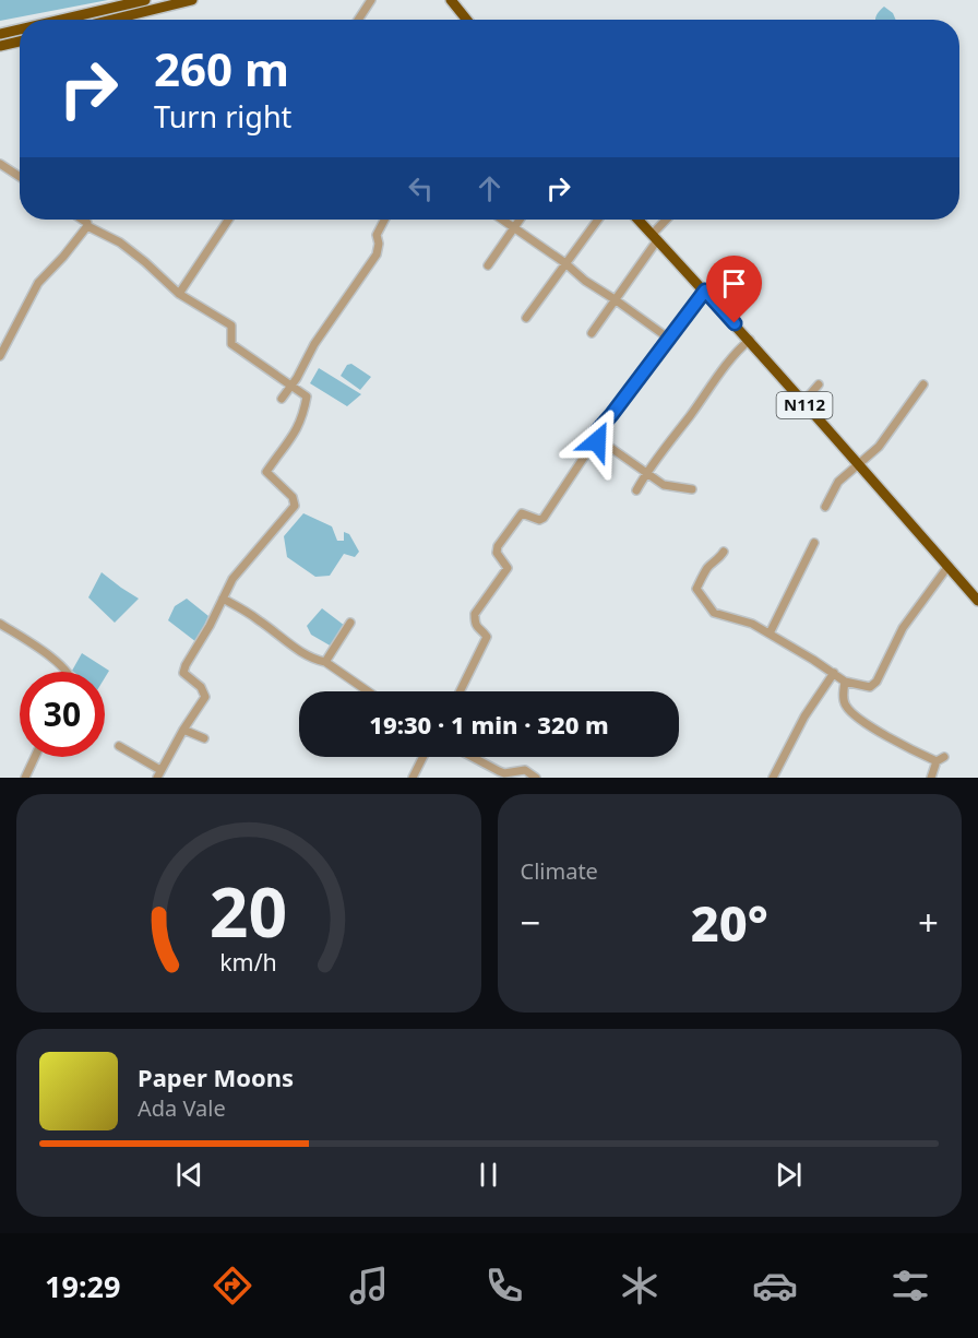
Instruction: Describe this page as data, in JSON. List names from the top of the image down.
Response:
{
  "streets": {
    "highway": ["N112"]
  },
  "page": {
    "turn": ["260 m", "Turn right"],
    "limit": "30",
    "trip": "19:30 · 1 min · 320 m",
    "tile": "Climate",
    "heat": ["−", "20°", "+"],
    "song": ["Paper Moons", "Ada Vale"],
    "tabs": "19:29",
    "gauge": ["20", "km/h"]
  }
}
